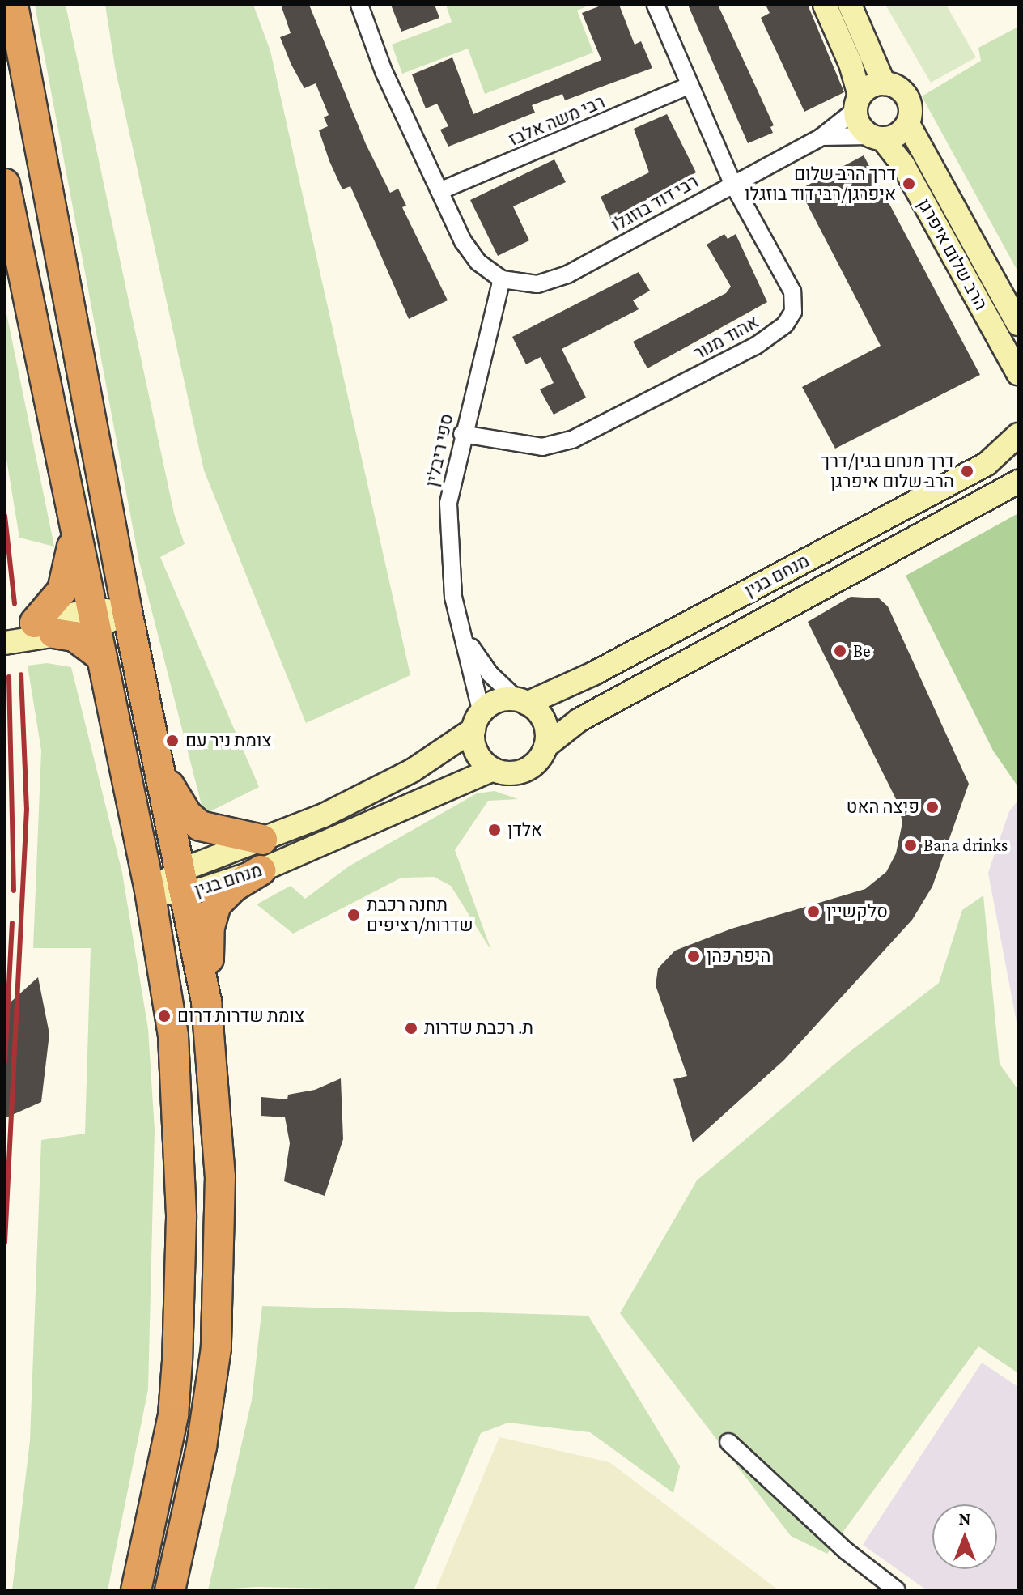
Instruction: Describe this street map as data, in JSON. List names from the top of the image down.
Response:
{
  "streets": {
    "main road": ["הרב שלום איפרגן", "מנחם בגין"],
    "street": [
      "רבי משה אלבז",
      "רבי דוד בוזגלו",
      "אהוד מנור",
      "ספי ריבלין"
    ]
  },
  "crossings": [
    ["רבי משה אלבז", "אהוד מנור"],
    ["רבי דוד בוזגלו", "הרב שלום איפרגן"],
    ["רבי דוד בוזגלו", "אהוד מנור"],
    ["רבי דוד בוזגלו", "ספי ריבלין"],
    ["אהוד מנור", "ספי ריבלין"],
    ["ספי ריבלין", "מנחם בגין"]
  ],
  "places": [
    "דרך הרב שלום איפרגן/רבי דוד בוזגלו",
    "דרך מנחם בגין/דרך הרב שלום איפרגן",
    "Be",
    "צומת ניר עם",
    "פיצה האט",
    "אלדן",
    "Bana drinks",
    "סלקשיין",
    "תחנה רכבת שדרות/רציפים",
    "היפר כהן",
    "צומת שדרות דרום",
    "ת. רכבת שדרות"
  ],
  "north": "top"
}
